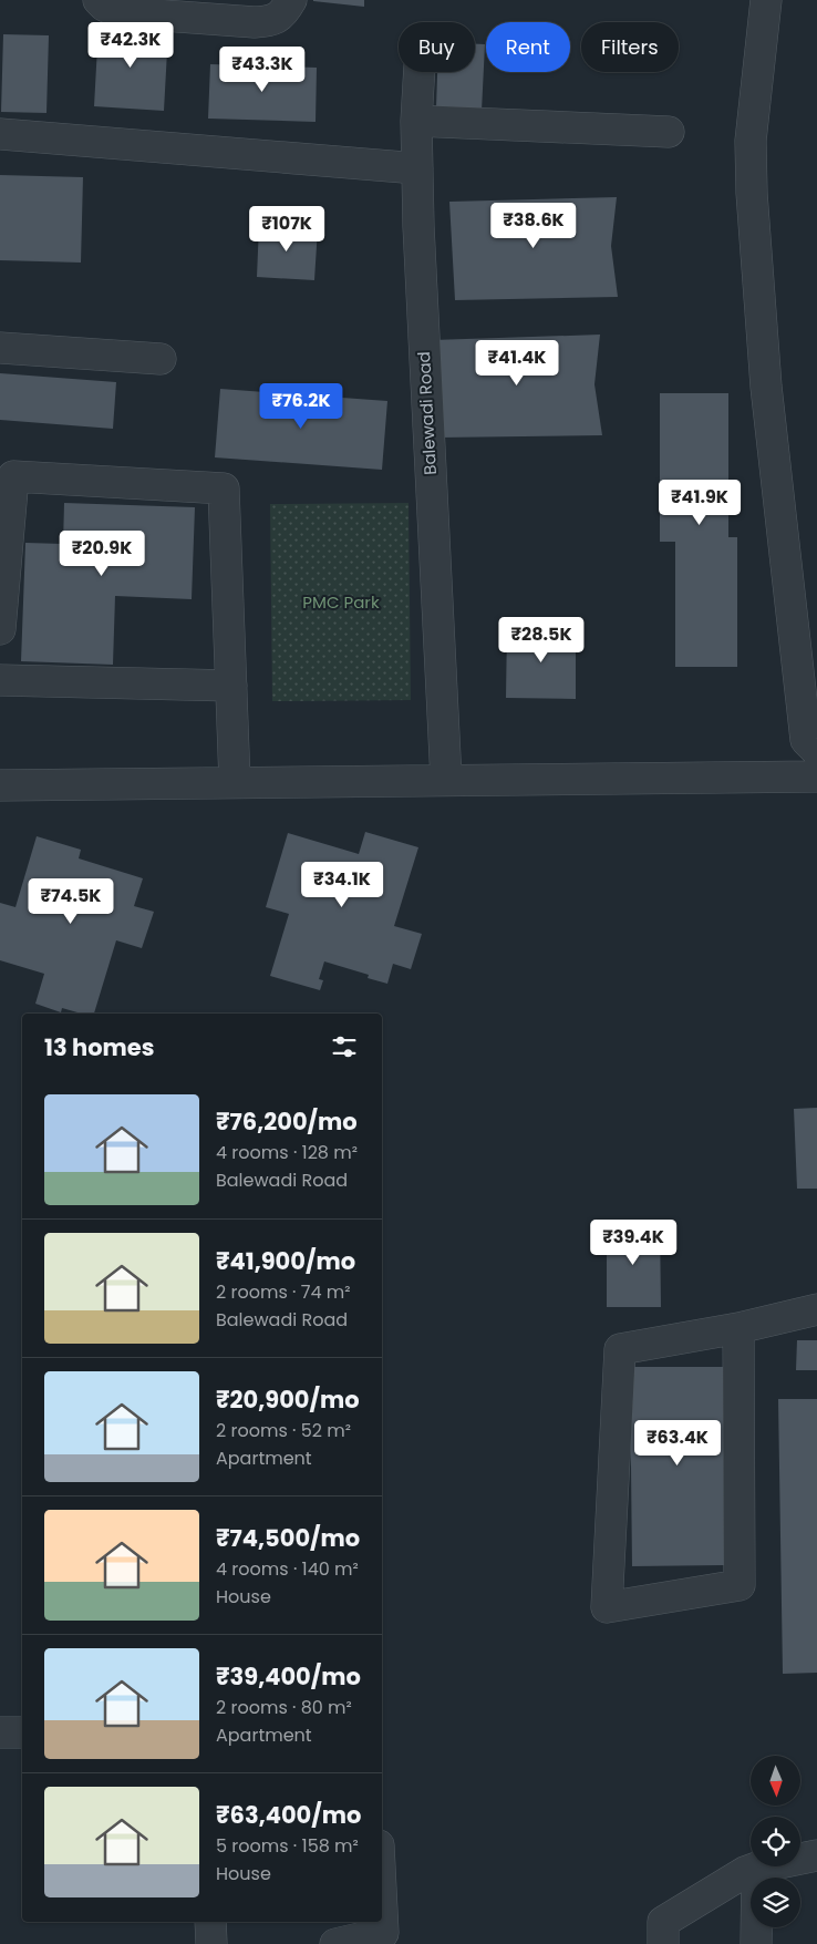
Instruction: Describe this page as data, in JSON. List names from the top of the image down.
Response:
{
  "streets": {
    "street": ["Balewadi Road"]
  },
  "parks": ["PMC Park"],
  "north": "bottom",
  "page": {
    "price": [
      "₹42.3K",
      "₹43.3K",
      "₹38.6K",
      "₹107K",
      "₹41.4K",
      "₹76.2K",
      "₹41.9K",
      "₹20.9K",
      "₹28.5K",
      "₹34.1K",
      "₹74.5K",
      "₹39.4K",
      "₹63.4K"
    ],
    "chip": ["Buy", "Rent", "Filters"],
    "heading": "13 homes",
    "list": [
      {
        "name": "₹76,200/mo",
        "note": "4 rooms · 128 m² · Balewadi Road"
      },
      {
        "name": "₹41,900/mo",
        "note": "2 rooms · 74 m² · Balewadi Road"
      },
      {
        "name": "₹20,900/mo",
        "note": "2 rooms · 52 m² · Apartment"
      },
      {
        "name": "₹74,500/mo",
        "note": "4 rooms · 140 m² · House"
      },
      {
        "name": "₹39,400/mo",
        "note": "2 rooms · 80 m² · Apartment"
      },
      {
        "name": "₹63,400/mo",
        "note": "5 rooms · 158 m² · House"
      }
    ]
  }
}
